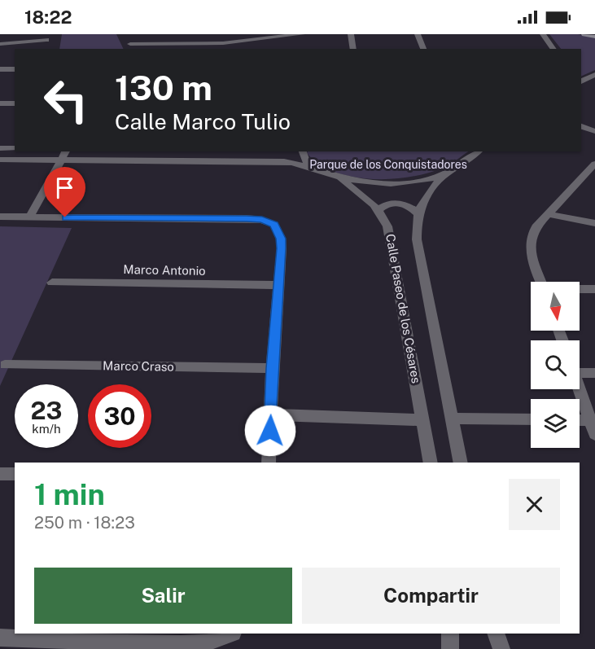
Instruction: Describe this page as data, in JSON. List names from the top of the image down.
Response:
{
  "streets": {
    "street": ["Marco Antonio", "Calle Paseo de los Césares", "Marco Craso"]
  },
  "parks": ["Parque de los Conquistadores"],
  "north": "bottom",
  "page": {
    "status": "18:22",
    "turn": ["130 m", "Calle Marco Tulio"],
    "speed": "23 km/h",
    "limit": "30",
    "heading": ["1 min", "250 m · 18:23"],
    "buttons": ["Salir", "Compartir"]
  }
}
